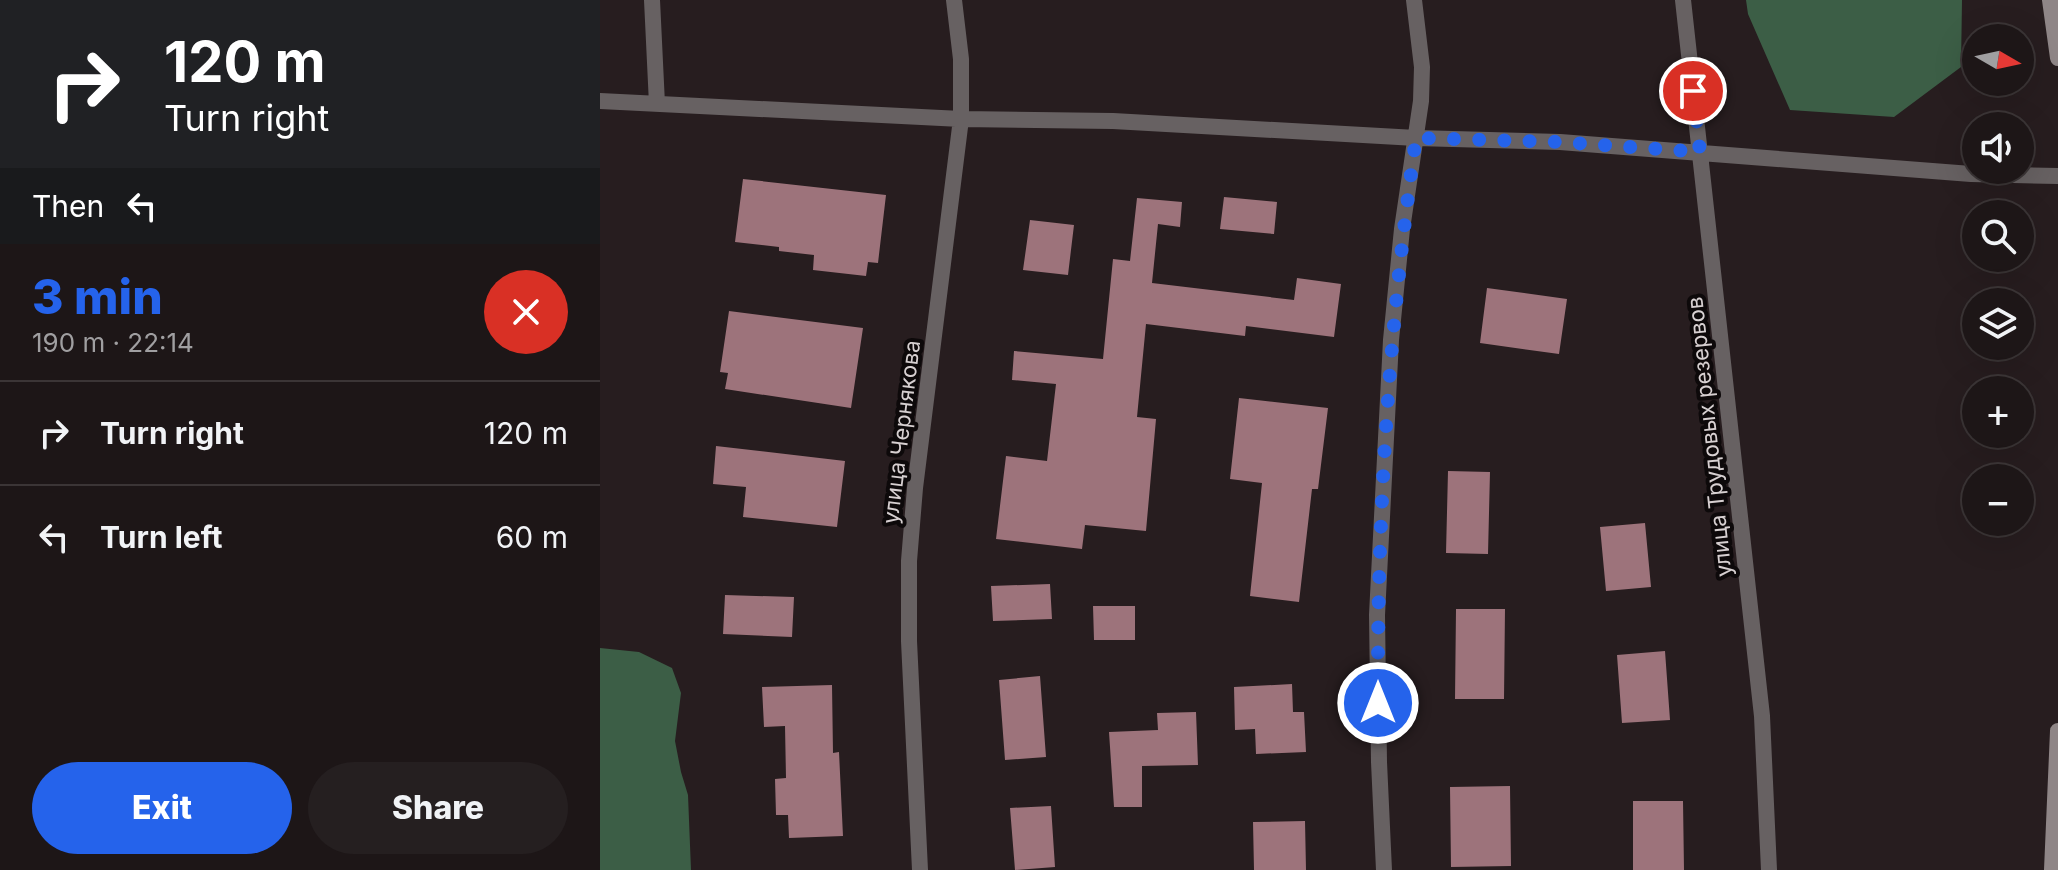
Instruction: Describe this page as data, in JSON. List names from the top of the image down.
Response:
{
  "streets": {
    "street": ["улица Чернякова", "улица Трудовых резервов"]
  },
  "north": "right",
  "page": {
    "turn": ["120 m", "Turn right"],
    "map_buttons": ["+", "−"],
    "then": "Then",
    "heading": ["3 min", "190 m · 22:14"],
    "list": [
      {
        "name": "Turn right",
        "value": "120 m"
      },
      {
        "name": "Turn left",
        "value": "60 m"
      }
    ],
    "buttons": ["Exit", "Share"]
  }
}
